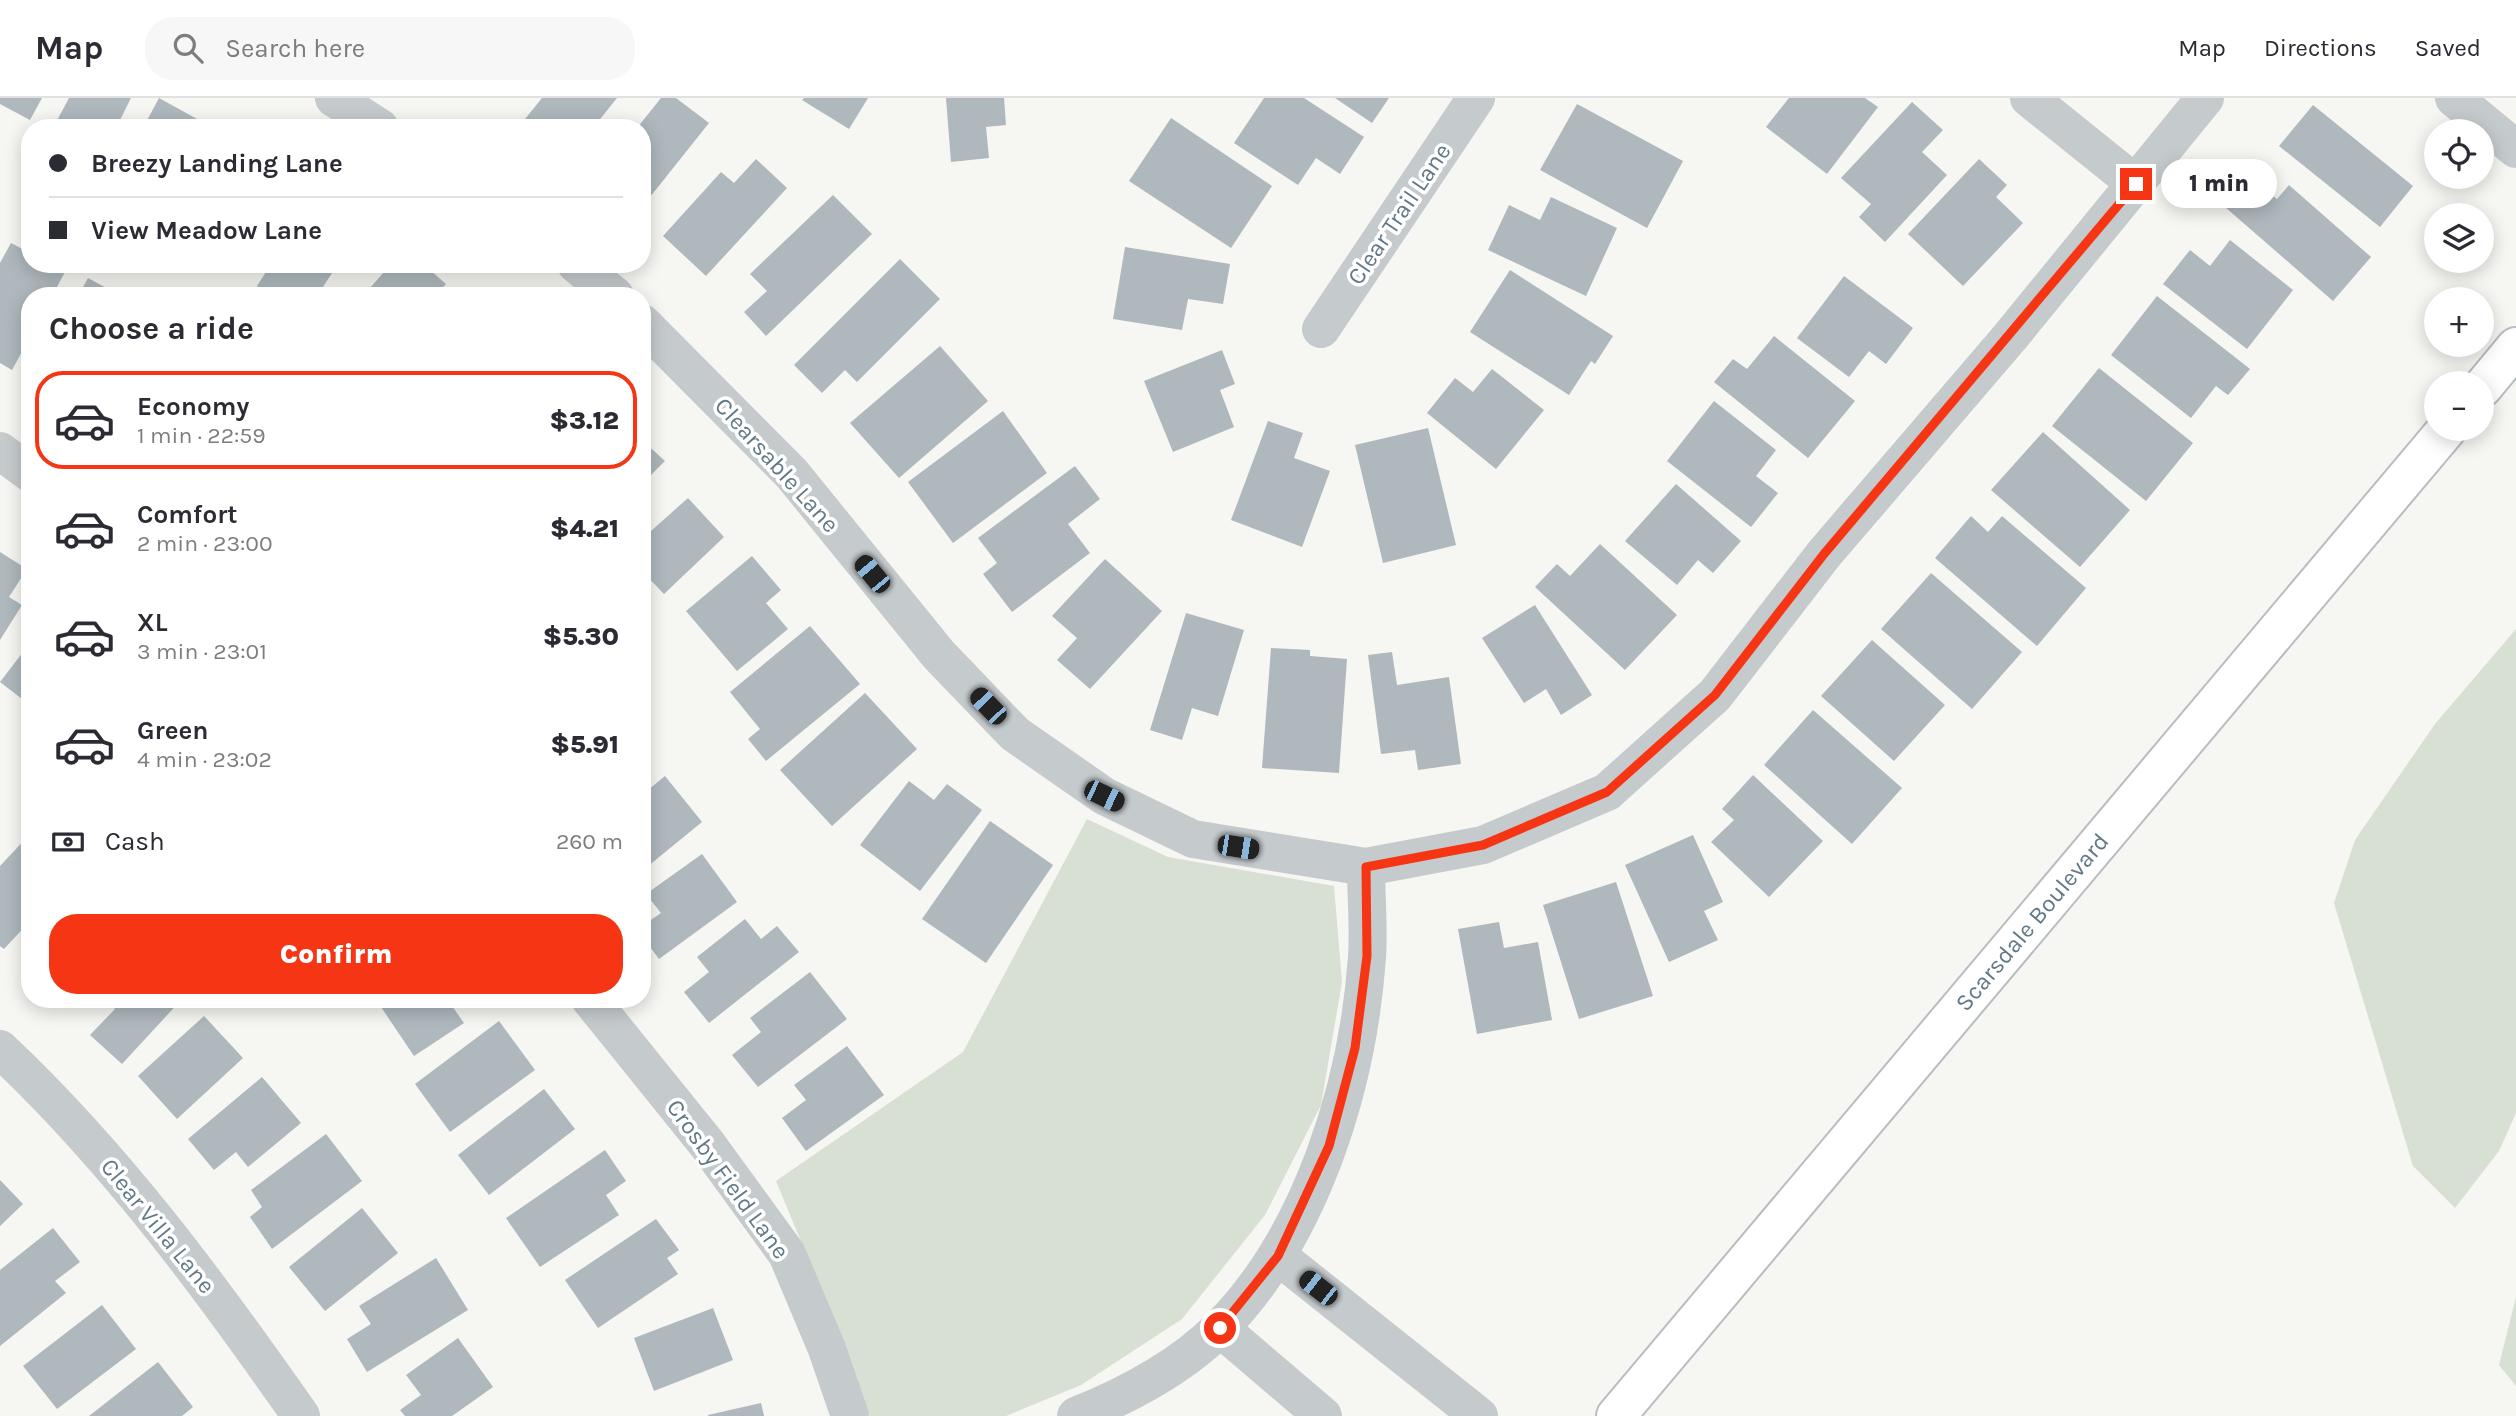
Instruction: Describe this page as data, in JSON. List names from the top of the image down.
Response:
{
  "streets": {
    "main road": ["Scarsdale Boulevard"],
    "street": [
      "Clear Trail Lane",
      "Clearsable Lane",
      "Crosby Field Lane",
      "Clear Villa Lane"
    ]
  },
  "page": {
    "header": "Map",
    "search": "Search here",
    "nav": ["Map", "Directions", "Saved"],
    "map_buttons": ["+", "−"],
    "banner": ["Breezy Landing Lane", "View Meadow Lane"],
    "bubble": "1 min",
    "heading": "Choose a ride",
    "list": [
      {
        "name": "Economy",
        "note": "1 min · 22:59",
        "value": "$3.12"
      },
      {
        "name": "Comfort",
        "note": "2 min · 23:00",
        "value": "$4.21"
      },
      {
        "name": "XL",
        "note": "3 min · 23:01",
        "value": "$5.30"
      },
      {
        "name": "Green",
        "note": "4 min · 23:02",
        "value": "$5.91"
      }
    ],
    "pay": ["Cash", "260 m"],
    "buttons": "Confirm"
  }
}
